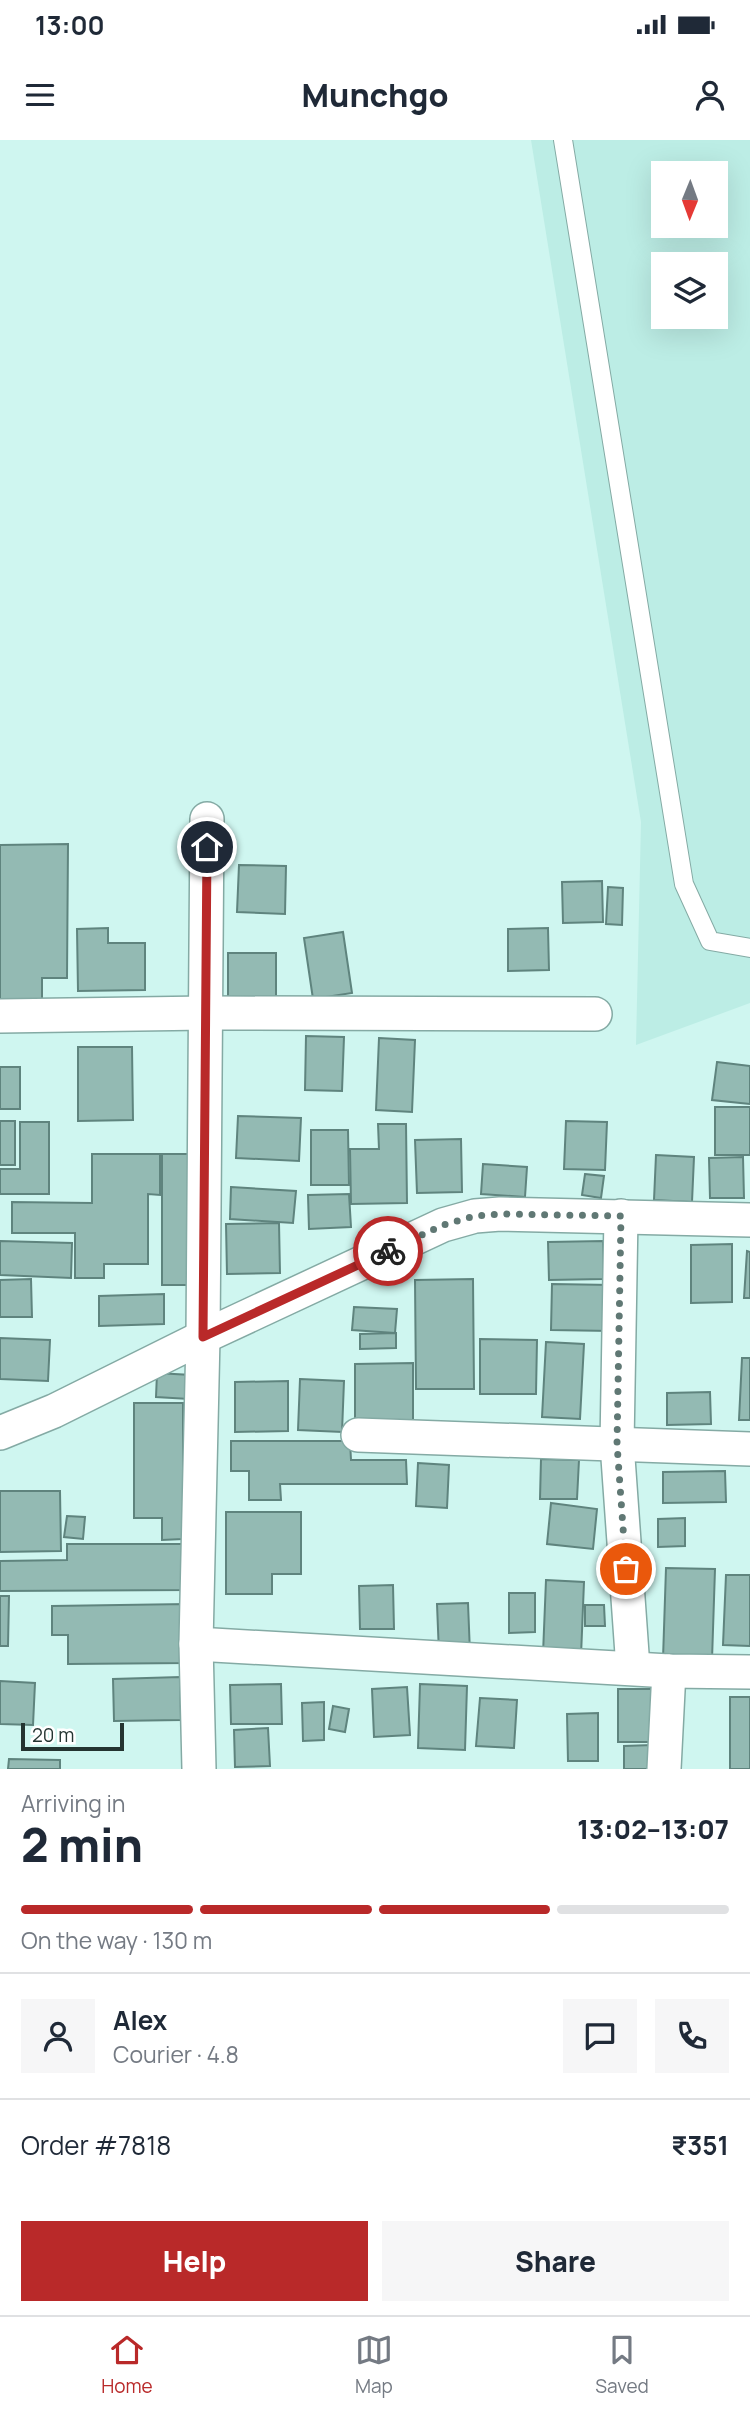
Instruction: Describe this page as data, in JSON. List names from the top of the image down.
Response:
{
  "scale_bar": "20 m",
  "north": "bottom",
  "page": {
    "status": "13:00",
    "header": "Munchgo",
    "scale": "20 m",
    "heading": ["2 min", "Arriving in", "13:02–13:07"],
    "panel": [
      "Alex",
      "Courier · 4.8",
      "Order #7818",
      "₹351"
    ],
    "bar": "On the way · 130 m",
    "buttons": ["Help", "Share"],
    "tabs": ["Home", "Map", "Saved"]
  }
}
